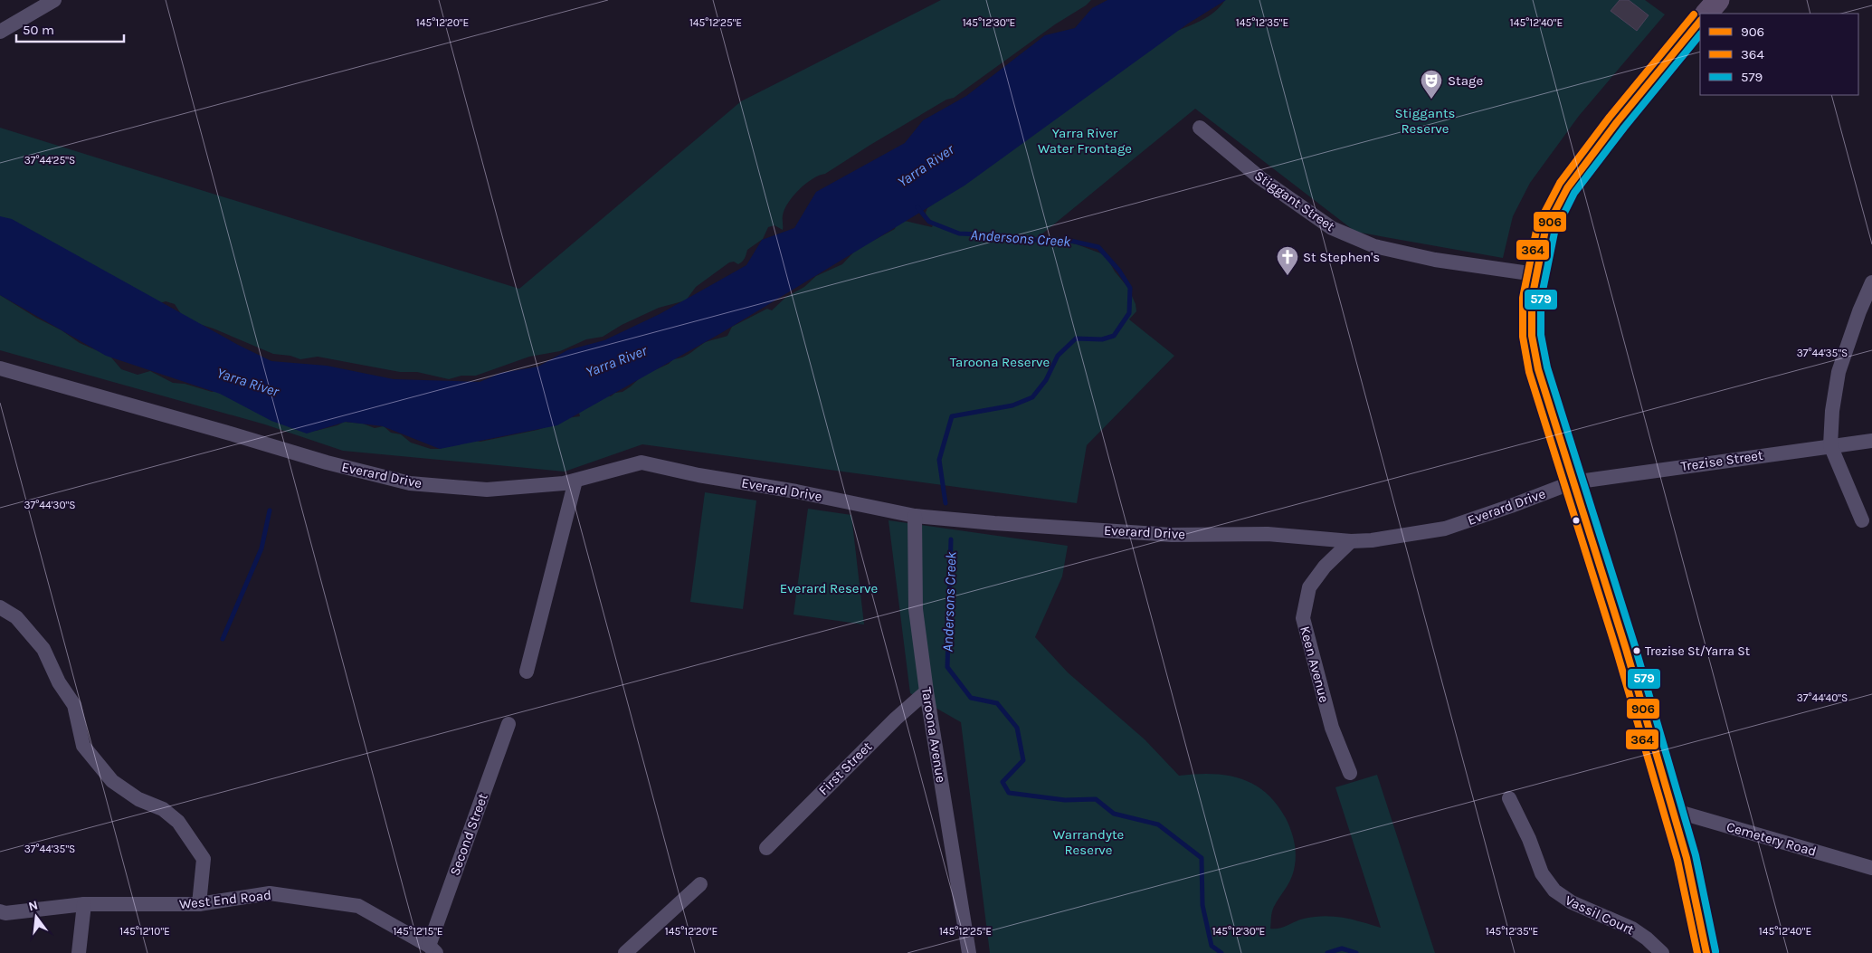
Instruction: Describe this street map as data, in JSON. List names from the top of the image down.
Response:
{
  "streets": {
    "street": [
      "Stiggant Street",
      "Trezise Street",
      "Everard Drive",
      "Keen Avenue",
      "Taroona Avenue",
      "First Street",
      "Second Street",
      "Cemetery Road",
      "West End Road",
      "Vassil Court"
    ]
  },
  "crossings": [
    ["Trezise Street", "Everard Drive"],
    ["Everard Drive", "Keen Avenue"],
    ["Everard Drive", "Taroona Avenue"],
    ["Taroona Avenue", "First Street"],
    ["Second Street", "West End Road"]
  ],
  "water": ["Yarra River", "Andersons Creek"],
  "parks": [
    "Stiggants Reserve",
    "Yarra River Water Frontage",
    "Taroona Reserve",
    "Everard Reserve",
    "Warrandyte Reserve"
  ],
  "places": {
    "theatre": ["Stage"],
    "church": ["St Stephen's"],
    "other": ["Trezise St/Yarra St"]
  },
  "lines": ["transit line 364", "transit line 906", "transit line 579"],
  "legend": ["906", "364", "579"],
  "scale_bar": "50 m",
  "north": "top",
  "coordinates": [
    "145°12'20\"E",
    "145°12'25\"E",
    "145°12'30\"E",
    "145°12'35\"E",
    "145°12'40\"E",
    "37°44'25\"S",
    "37°44'35\"S",
    "37°44'30\"S",
    "37°44'40\"S",
    "145°12'10\"E",
    "145°12'15\"E"
  ]
}
